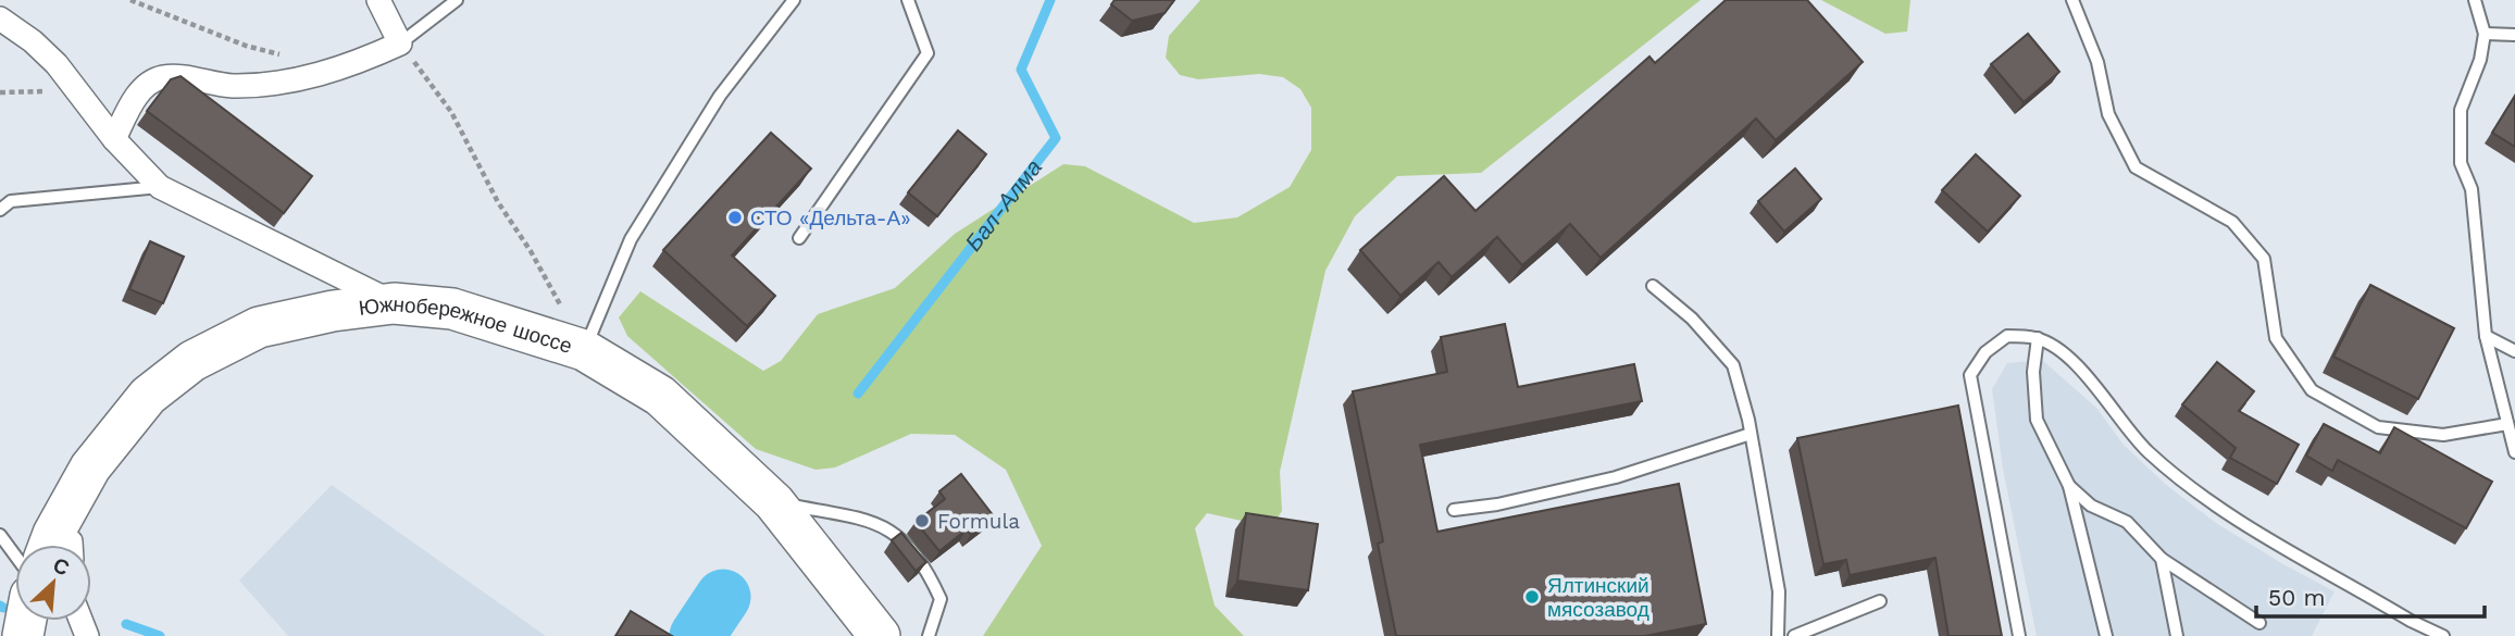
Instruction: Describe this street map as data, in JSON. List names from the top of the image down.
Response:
{
  "streets": {
    "highway": ["Южнобережное шоссе"]
  },
  "water": ["Бал-Алма"],
  "places": ["СТО «Дельта-А»", "Formula", "Ялтинский мясозавод"],
  "scale_bar": "50 m",
  "north": "top right"
}
